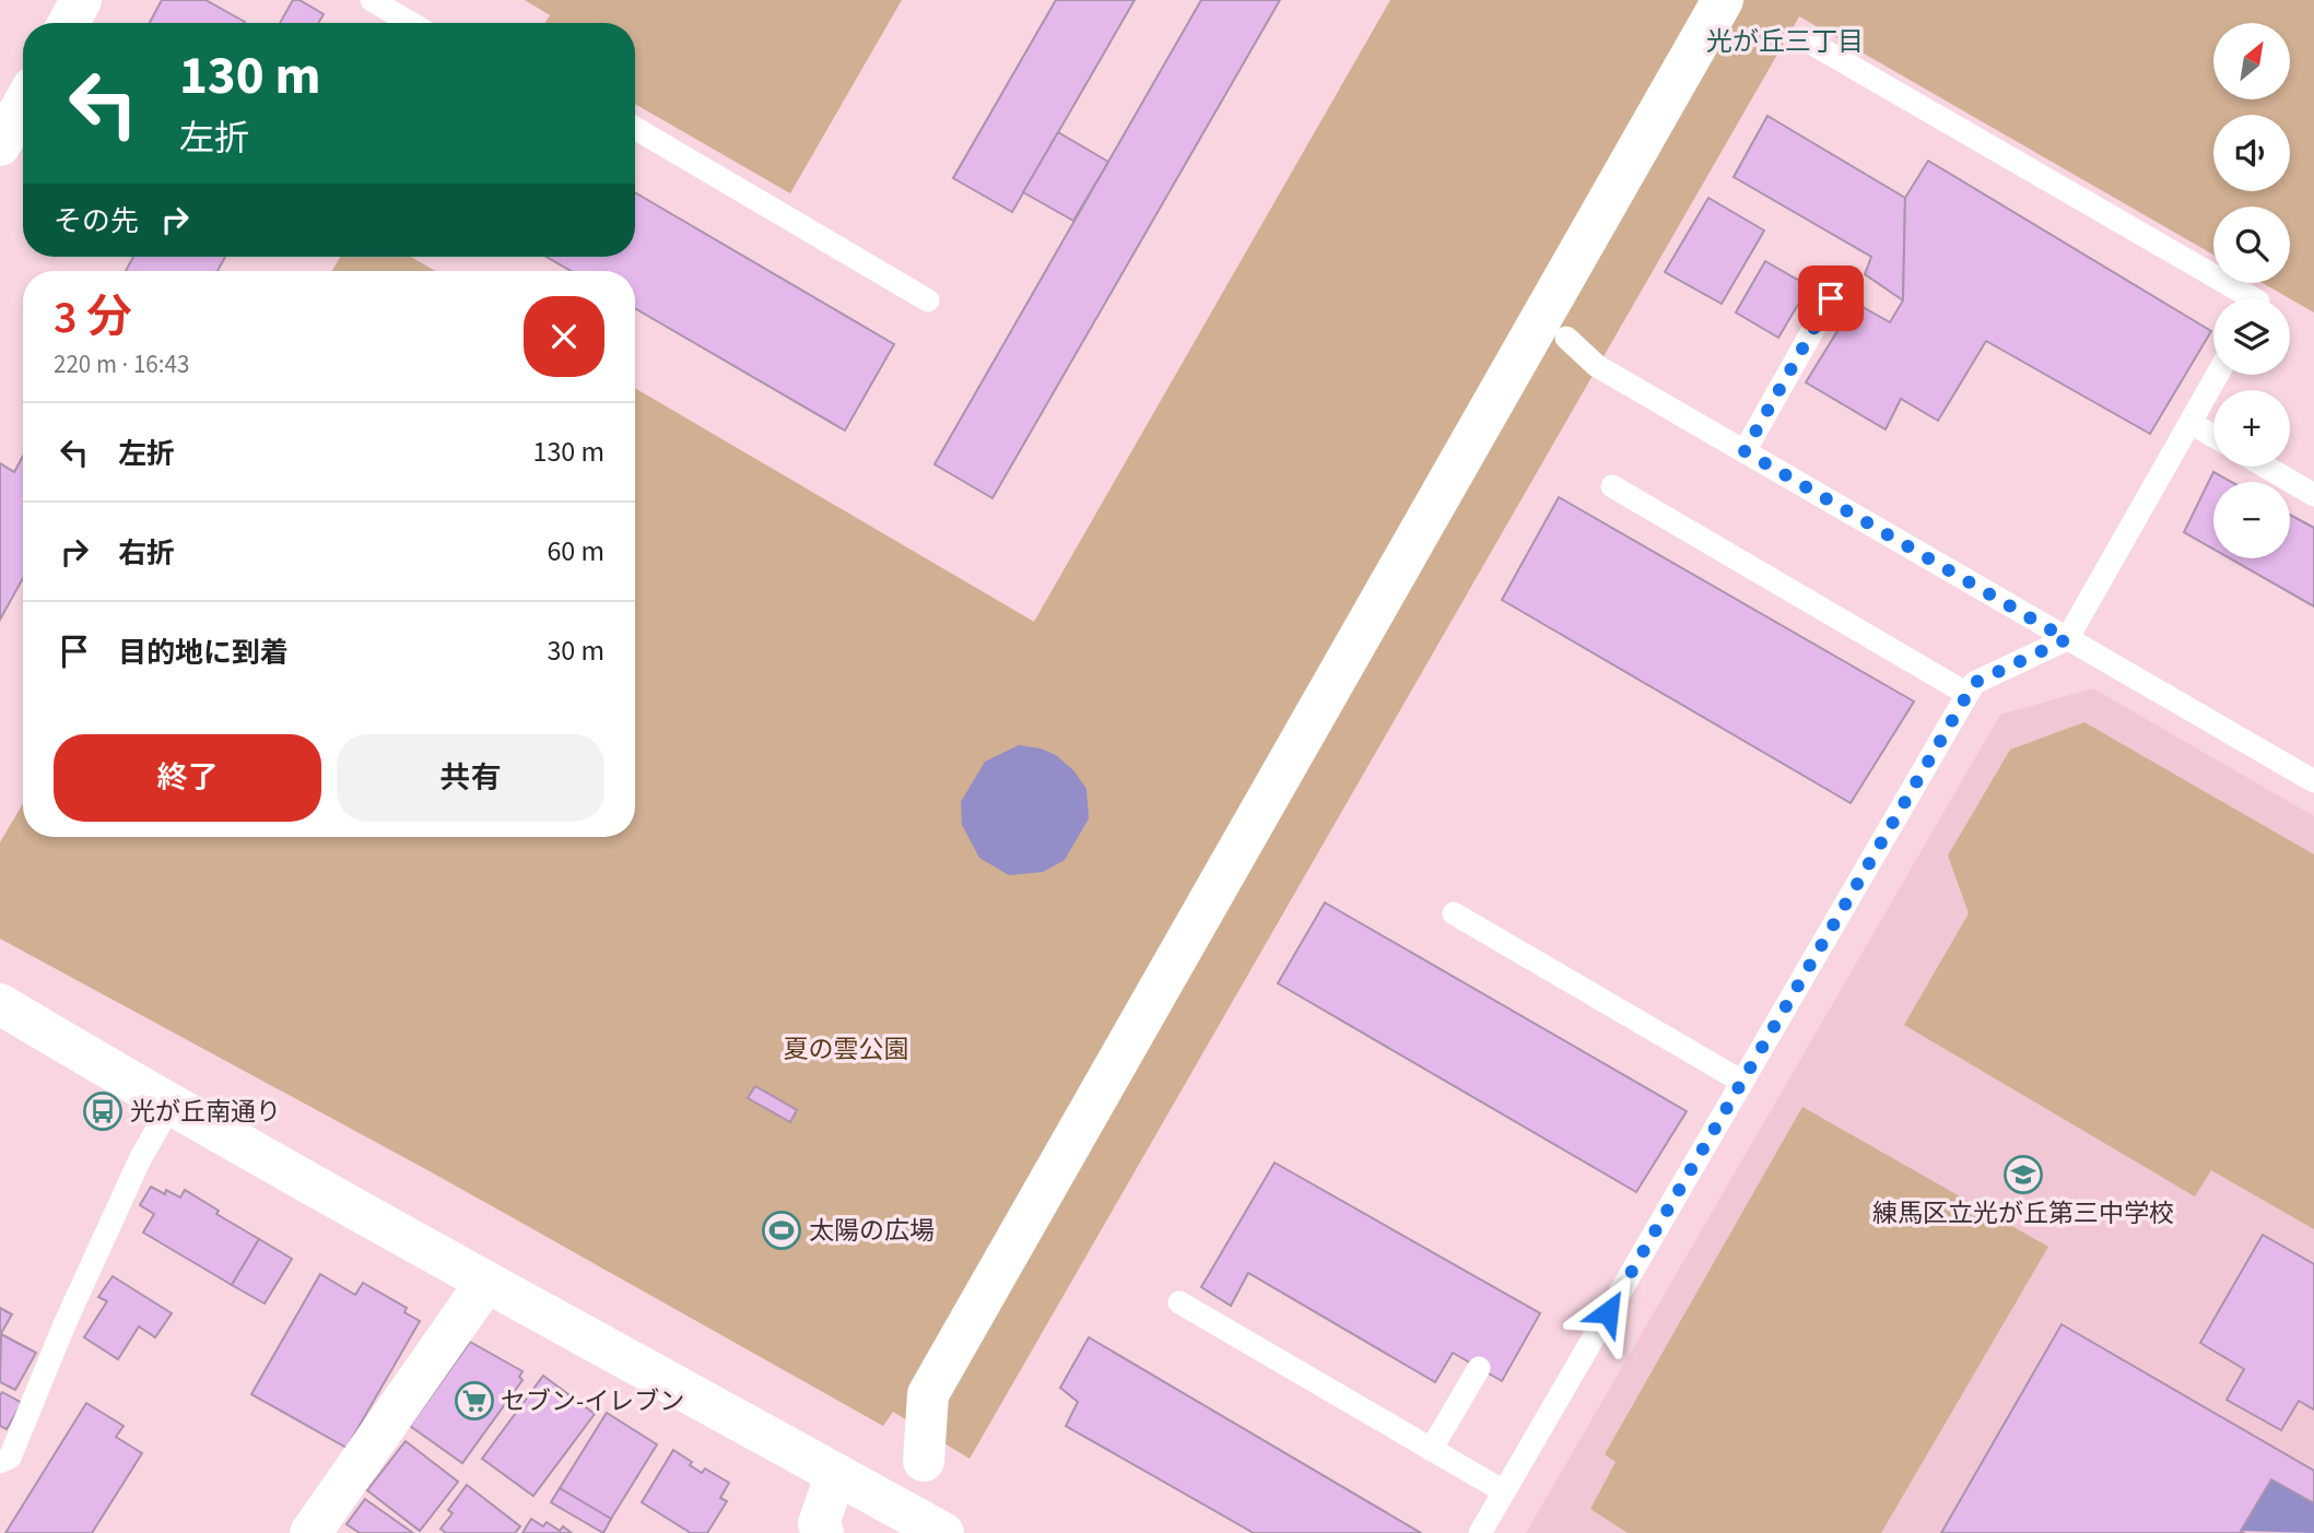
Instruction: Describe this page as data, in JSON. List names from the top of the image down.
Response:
{
  "districts": ["光が丘三丁目"],
  "parks": ["夏の雲公園"],
  "places": {
    "bus stop": ["光が丘南通り"],
    "school or university": ["練馬区立光が丘第三中学校"],
    "sports": ["太陽の広場"],
    "supermarket": ["セブン-イレブン"]
  },
  "north": "top right",
  "page": {
    "map_buttons": ["+", "−"],
    "turn": ["130 m", "左折"],
    "then": "その先",
    "heading": ["3 分", "220 m · 16:43"],
    "list": [
      {
        "name": "左折",
        "value": "130 m"
      },
      {
        "name": "右折",
        "value": "60 m"
      },
      {
        "name": "目的地に到着",
        "value": "30 m"
      }
    ],
    "buttons": ["終了", "共有"]
  }
}
